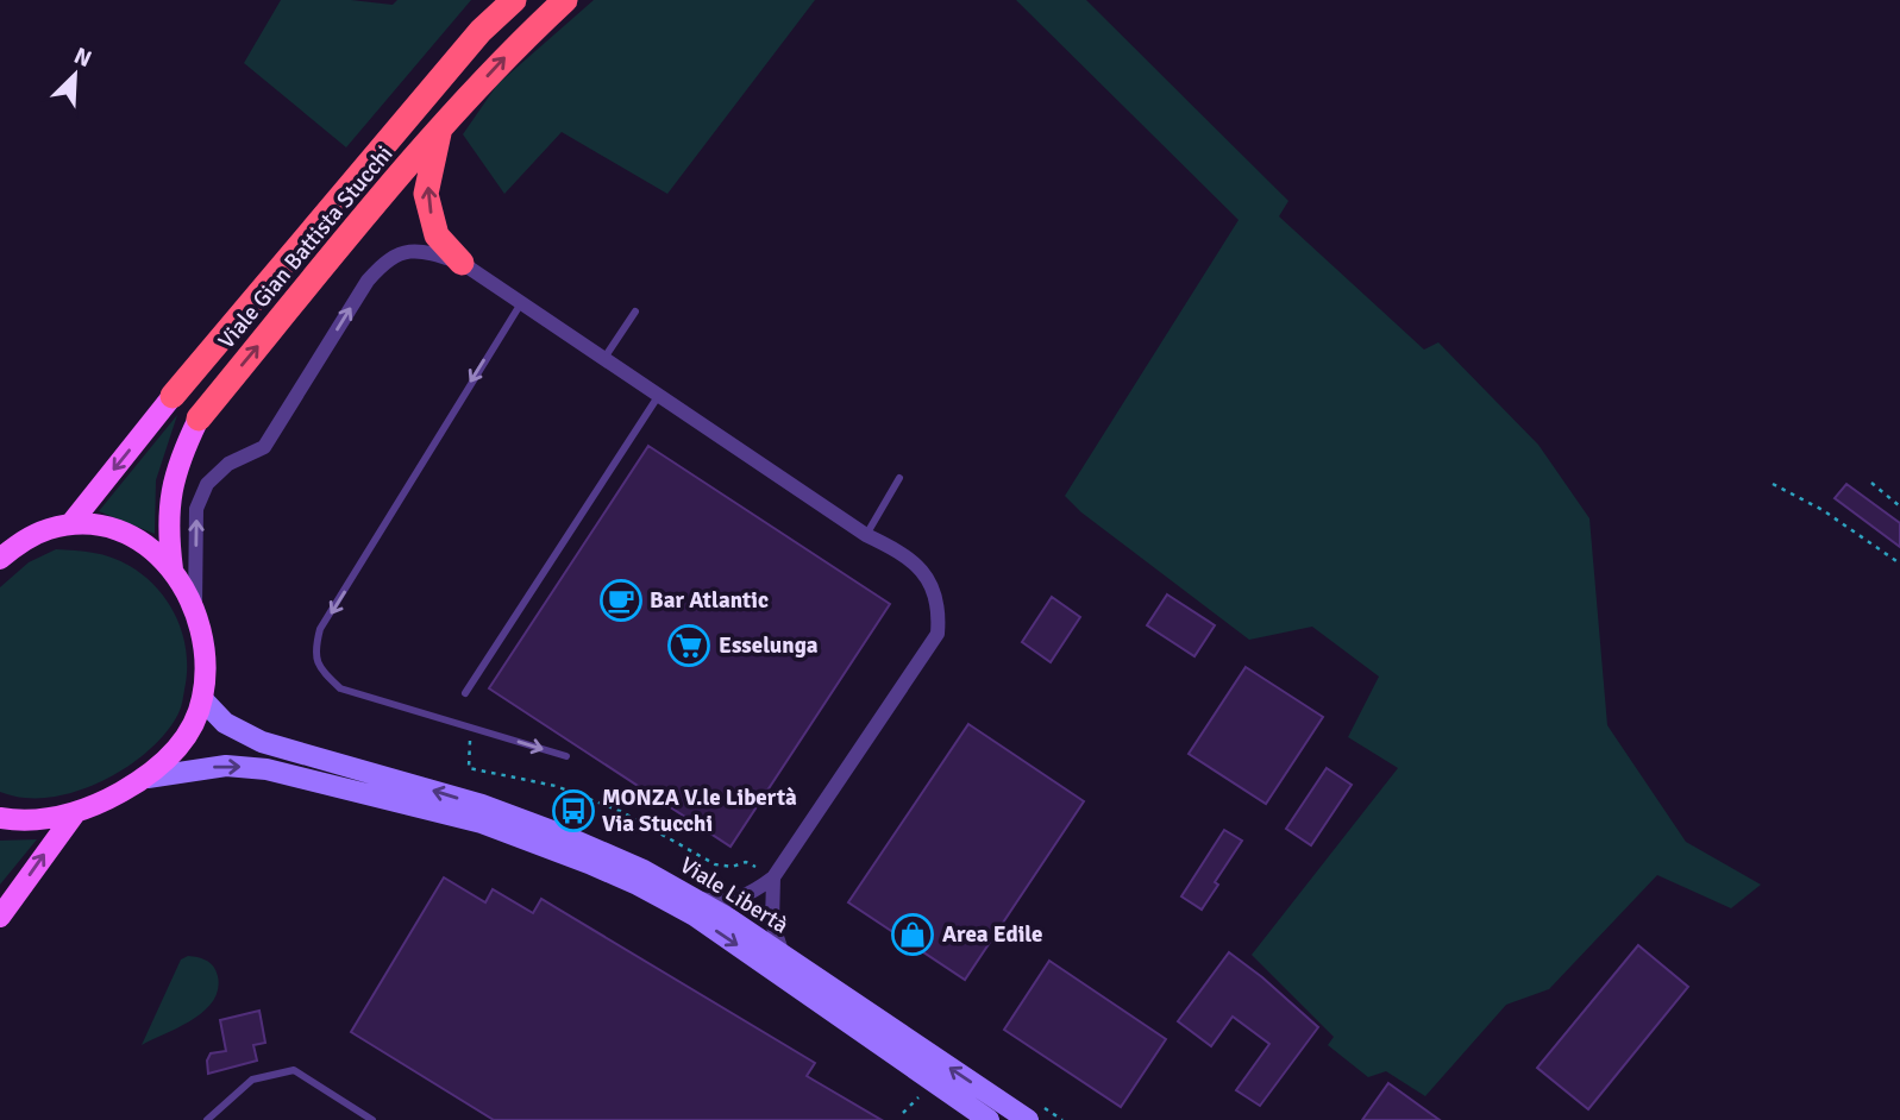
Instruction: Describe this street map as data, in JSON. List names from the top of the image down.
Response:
{
  "streets": {
    "highway": ["Viale Gian Battista Stucchi"],
    "main road": ["Viale Libertà"]
  },
  "crossings": [
    ["Viale Gian Battista Stucchi", "Viale Libertà"]
  ],
  "places": {
    "cafe": ["Bar Atlantic"],
    "supermarket": ["Esselunga"],
    "bus stop": ["MONZA V.le Libertà Via Stucchi"],
    "shop": ["Area Edile"]
  },
  "north": "top right"
}
